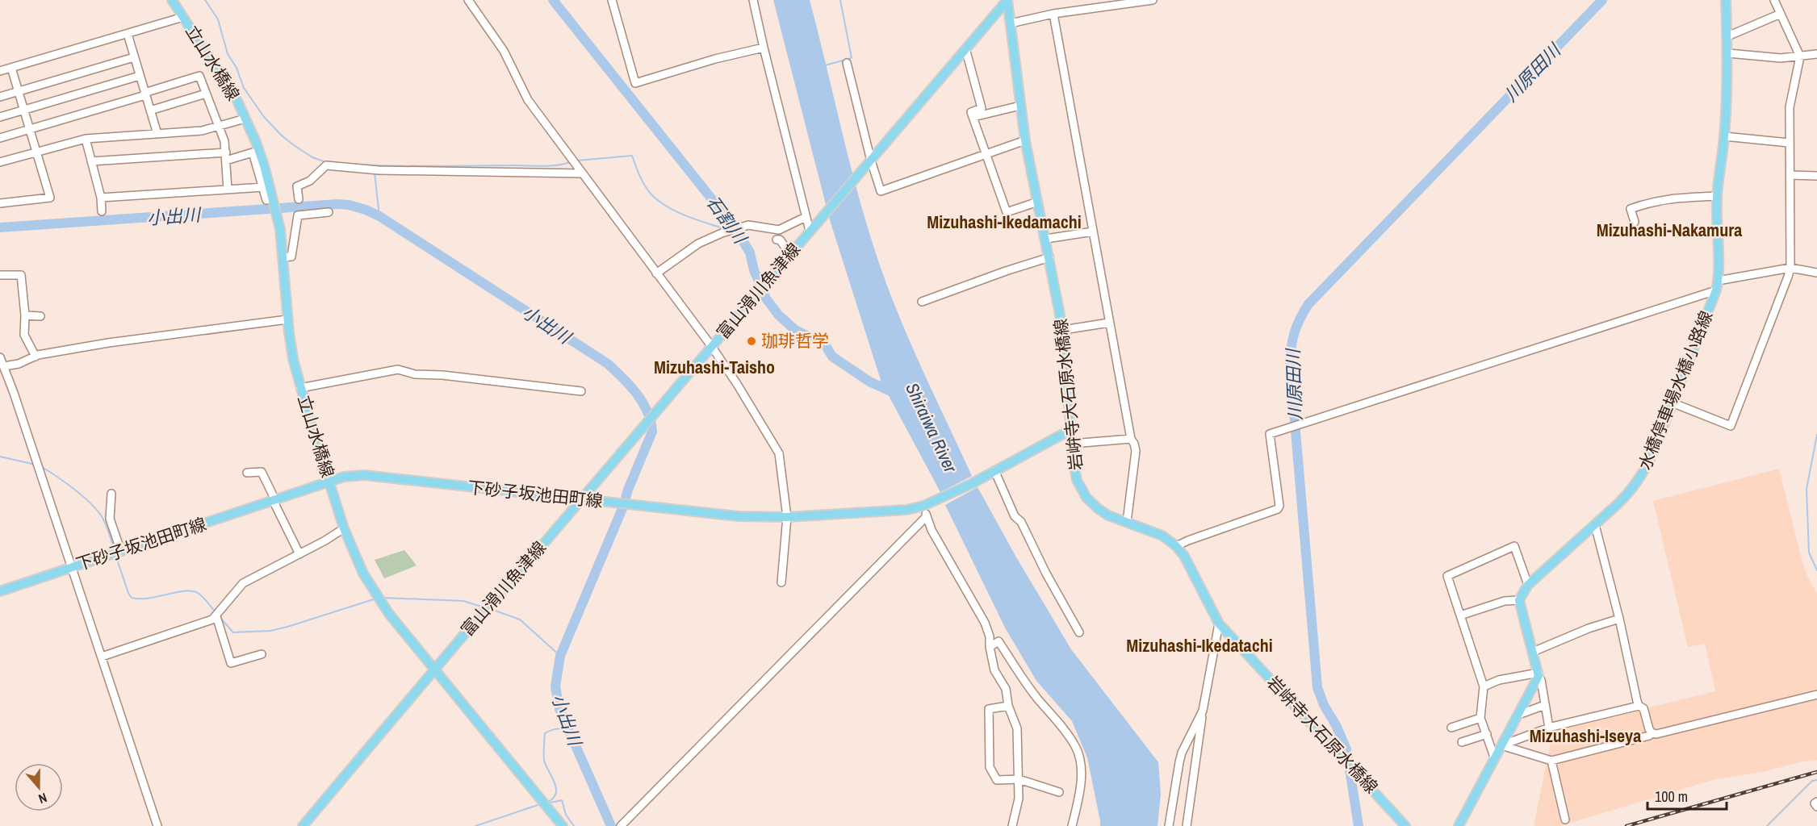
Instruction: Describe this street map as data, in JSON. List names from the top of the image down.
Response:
{
  "streets": {
    "main road": [
      "立山水橋線",
      "富山滑川魚津線",
      "水橋停車場水橋小路線",
      "岩峅寺大石原水橋線",
      "下砂子坂池田町線"
    ]
  },
  "crossings": [
    ["立山水橋線", "富山滑川魚津線"],
    ["立山水橋線", "下砂子坂池田町線"],
    ["富山滑川魚津線", "岩峅寺大石原水橋線"],
    ["富山滑川魚津線", "下砂子坂池田町線"],
    ["岩峅寺大石原水橋線", "下砂子坂池田町線"]
  ],
  "districts": [
    "Mizuhashi-Ikedamachi",
    "Mizuhashi-Nakamura",
    "Mizuhashi-Taisho",
    "Mizuhashi-Ikedatachi",
    "Mizuhashi-Iseya"
  ],
  "water": [
    "川原田川",
    "小出川",
    "石割川",
    "Shiraiwa River"
  ],
  "places": ["珈琲哲学"],
  "scale_bar": "100 m",
  "north": "bottom"
}
